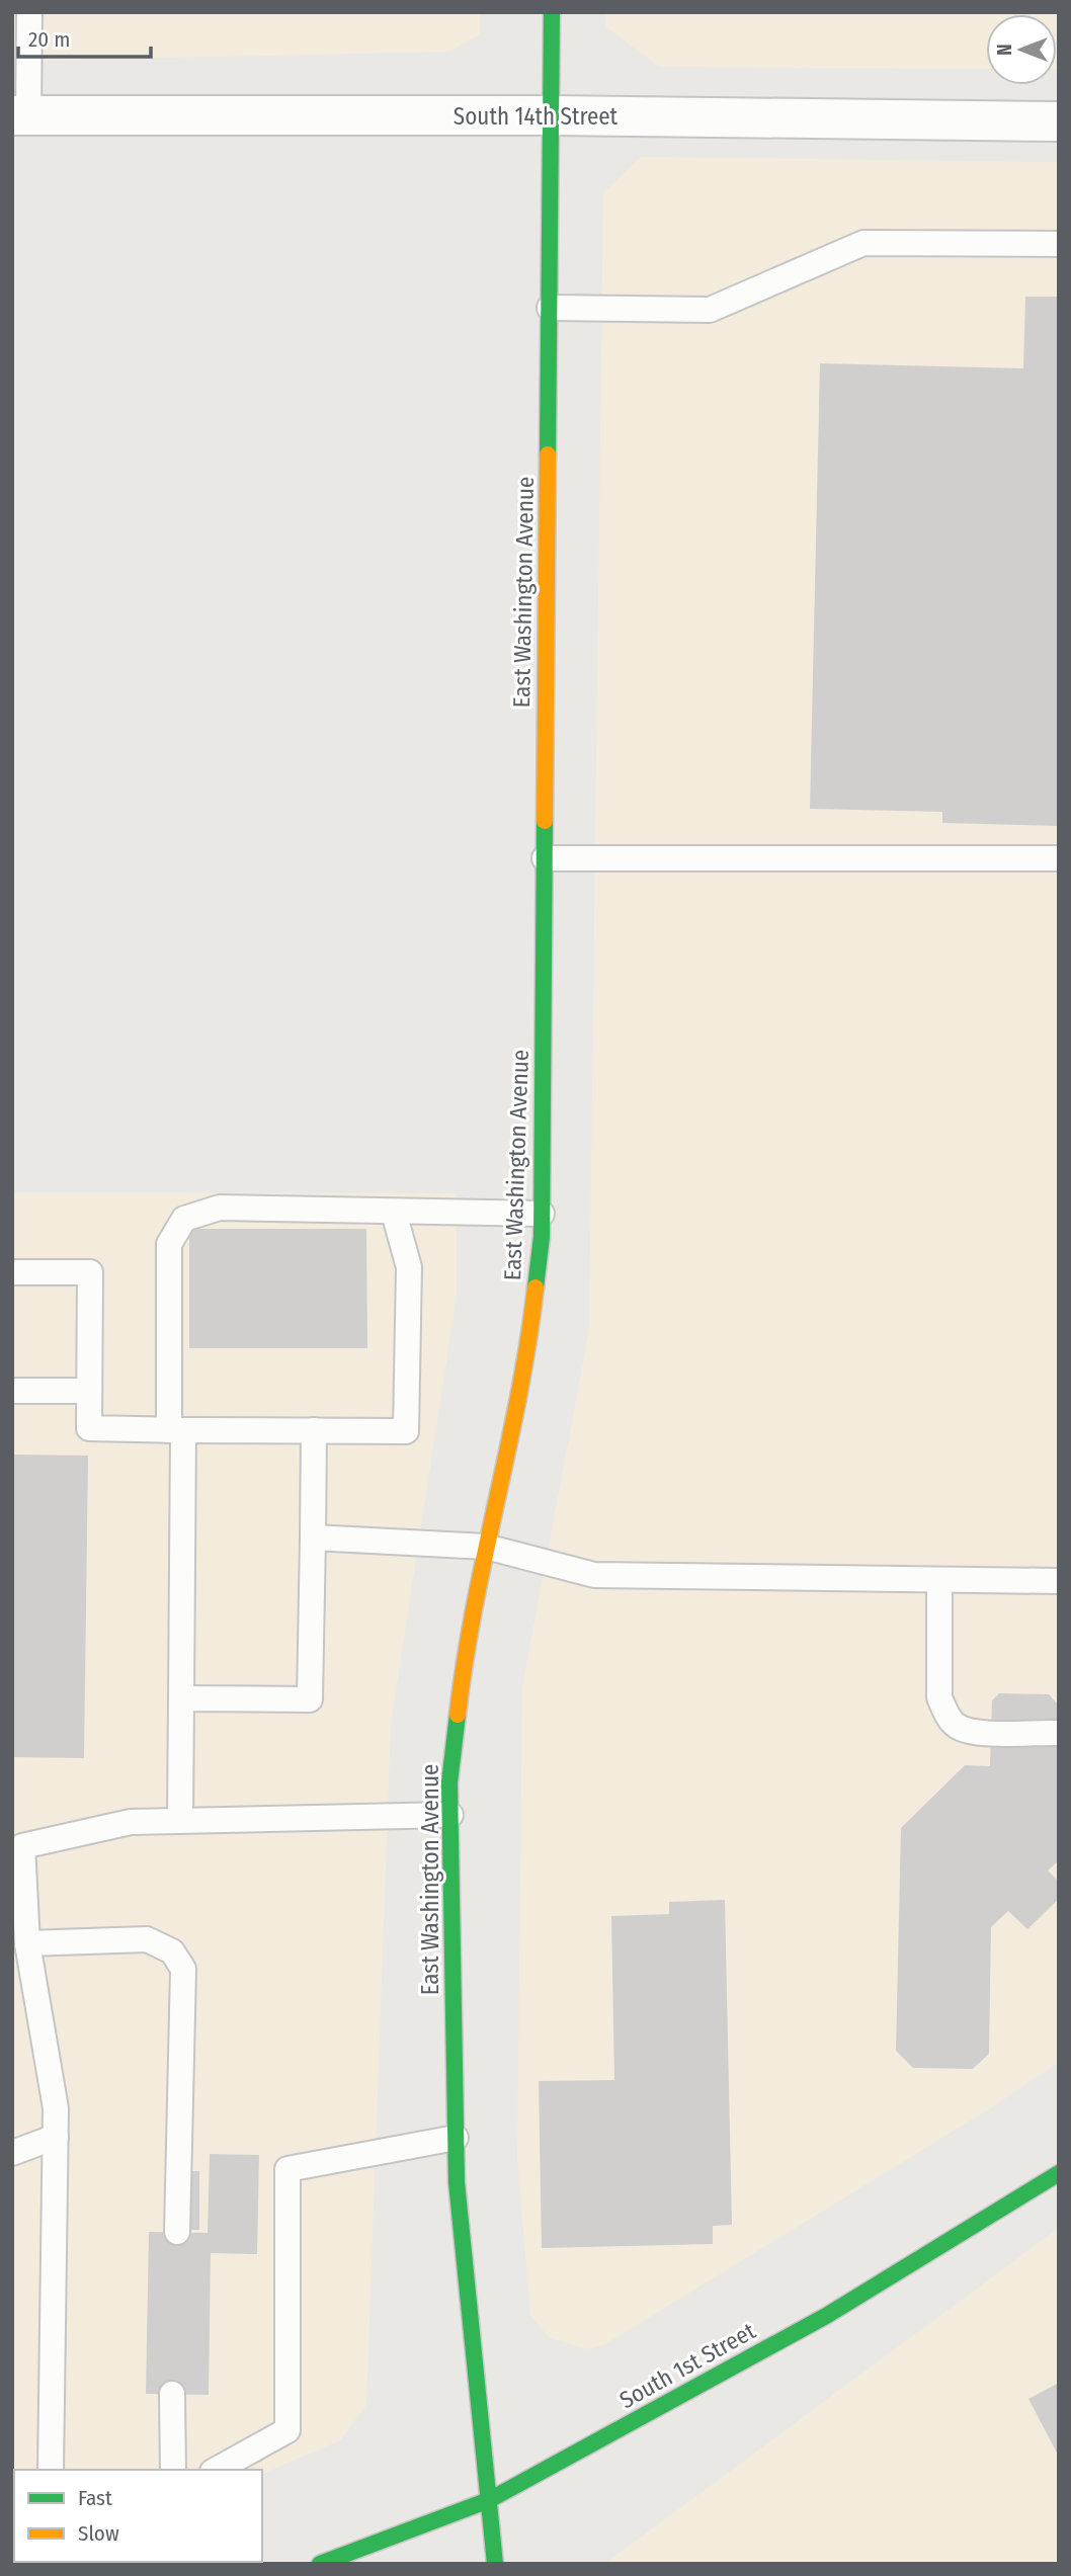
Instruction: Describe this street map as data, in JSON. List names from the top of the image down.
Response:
{
  "streets": {
    "street": ["South 14th Street", "East Washington Avenue", "South 1st Street"]
  },
  "crossings": [
    ["South 14th Street", "East Washington Avenue"],
    ["East Washington Avenue", "South 1st Street"]
  ],
  "legend": ["Fast", "Slow"],
  "scale_bar": "20 m",
  "north": "left"
}
